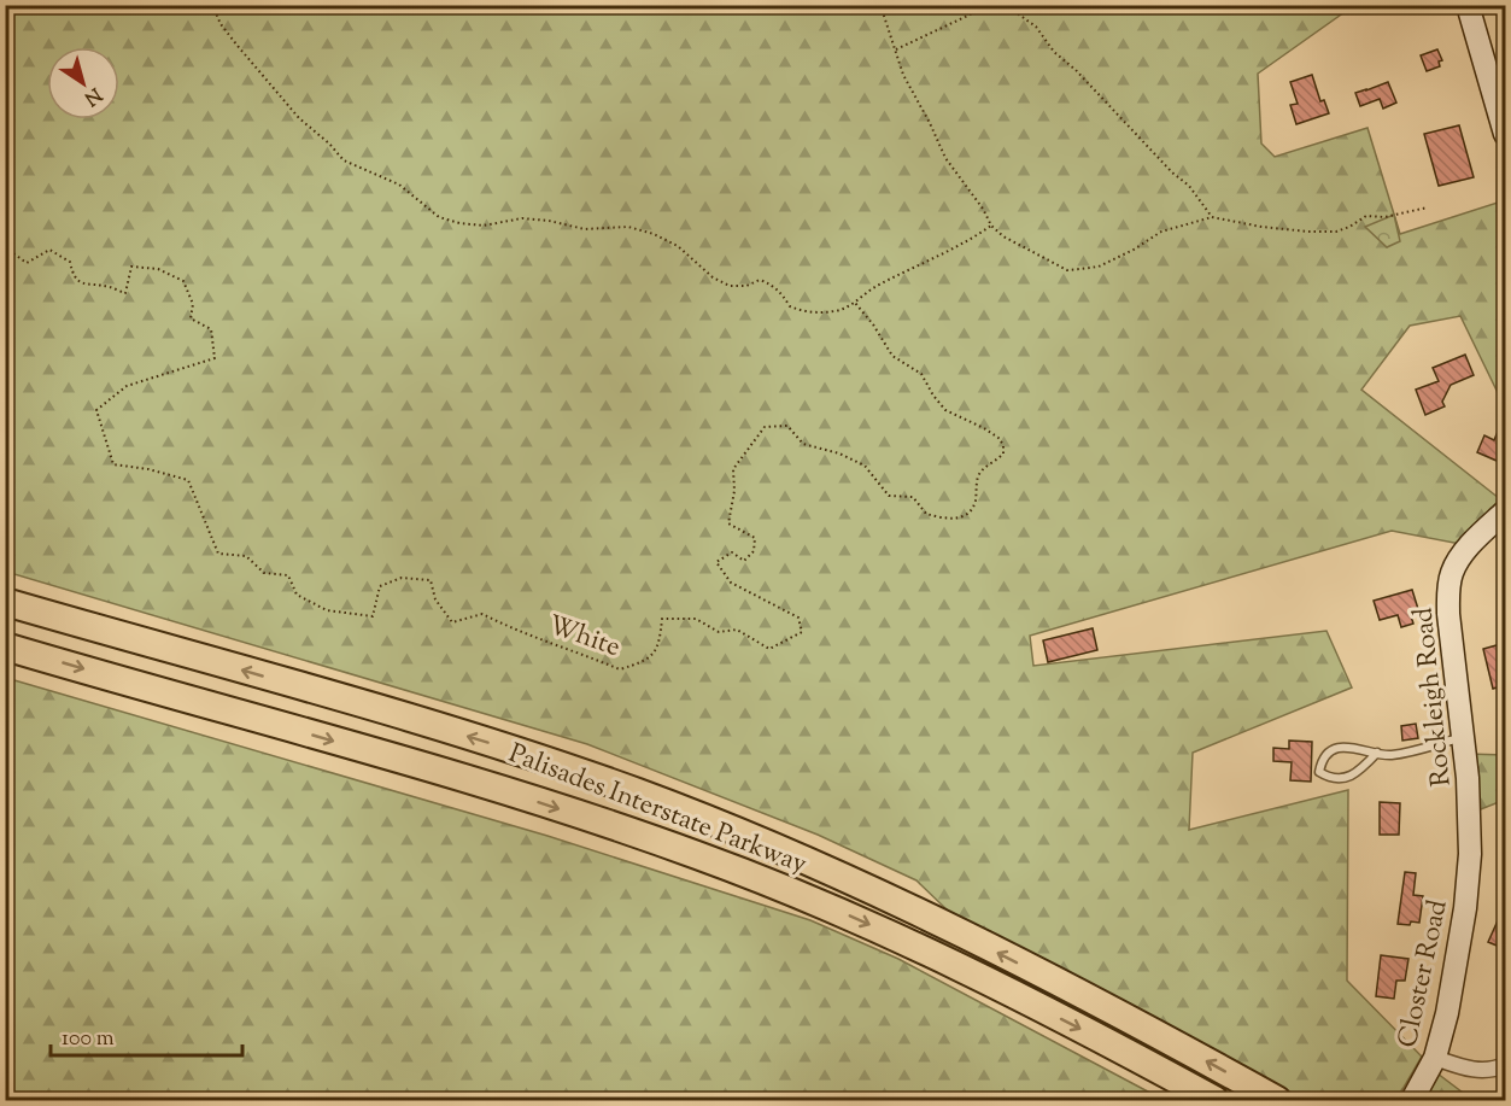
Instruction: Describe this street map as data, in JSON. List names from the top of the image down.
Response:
{
  "streets": {
    "highway": ["Palisades Interstate Parkway"],
    "street": ["Rockleigh Road", "Closter Road"],
    "path": ["White"]
  },
  "crossings": [
    ["Rockleigh Road", "Closter Road"]
  ],
  "scale_bar": "100 m",
  "north": "bottom right"
}
